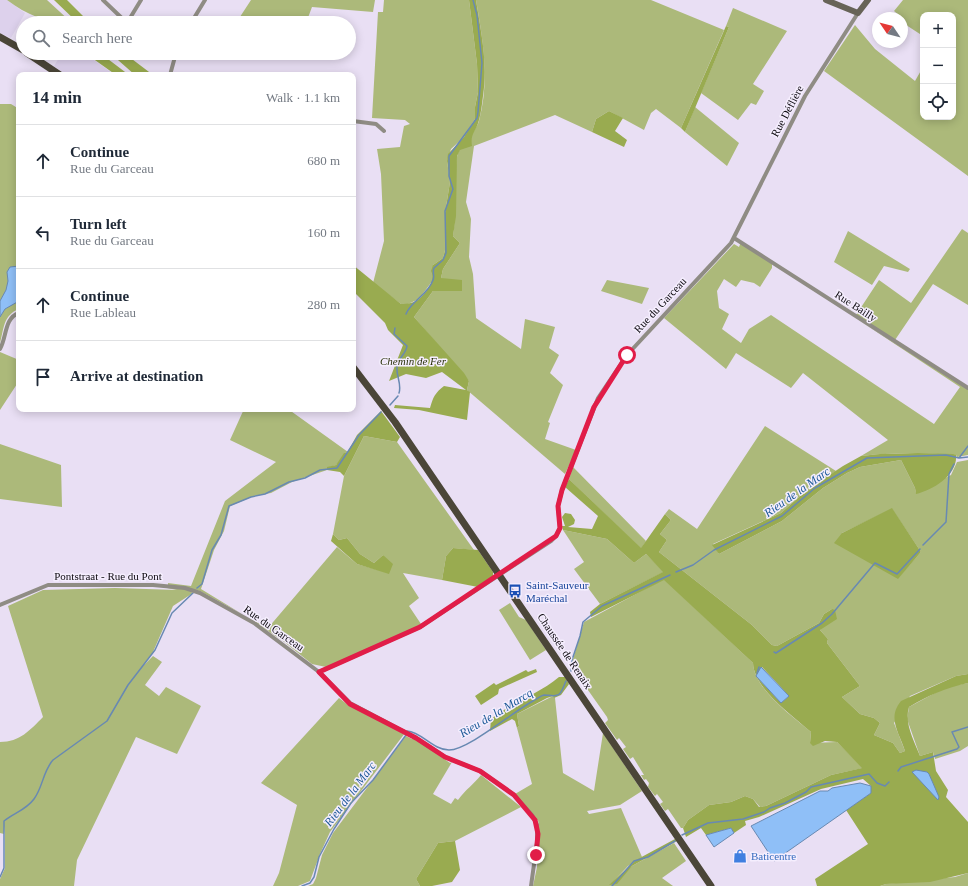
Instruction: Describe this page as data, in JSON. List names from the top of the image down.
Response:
{
  "streets": {
    "main road": ["Chaussée de Renaix"],
    "street": [
      "Rue Déflière",
      "Rue du Garceau",
      "Rue Bailly",
      "Pontstraat - Rue du Pont"
    ]
  },
  "crossings": [
    ["Rue Déflière", "Rue du Garceau"],
    ["Rue Déflière", "Rue Bailly"],
    ["Rue du Garceau", "Rue Bailly"],
    ["Rue du Garceau", "Pontstraat - Rue du Pont"],
    ["Rue du Garceau", "Chaussée de Renaix"]
  ],
  "water": ["Rieu de la Marc", "Rieu de la Marcq"],
  "parks": ["Chemin de Fer"],
  "places": {
    "bus stop": ["Saint-Sauveur Maréchal"],
    "shop": ["Baticentre"]
  },
  "north": "top left",
  "page": {
    "map_buttons": ["+", "−"],
    "search": "Search here",
    "heading": ["14 min", "Walk · 1.1 km"],
    "list": [
      ["Continue", "Rue du Garceau", "680 m"],
      ["Turn left", "Rue du Garceau", "160 m"],
      ["Continue", "Rue Lableau", "280 m"],
      "Arrive at destination"
    ]
  }
}
